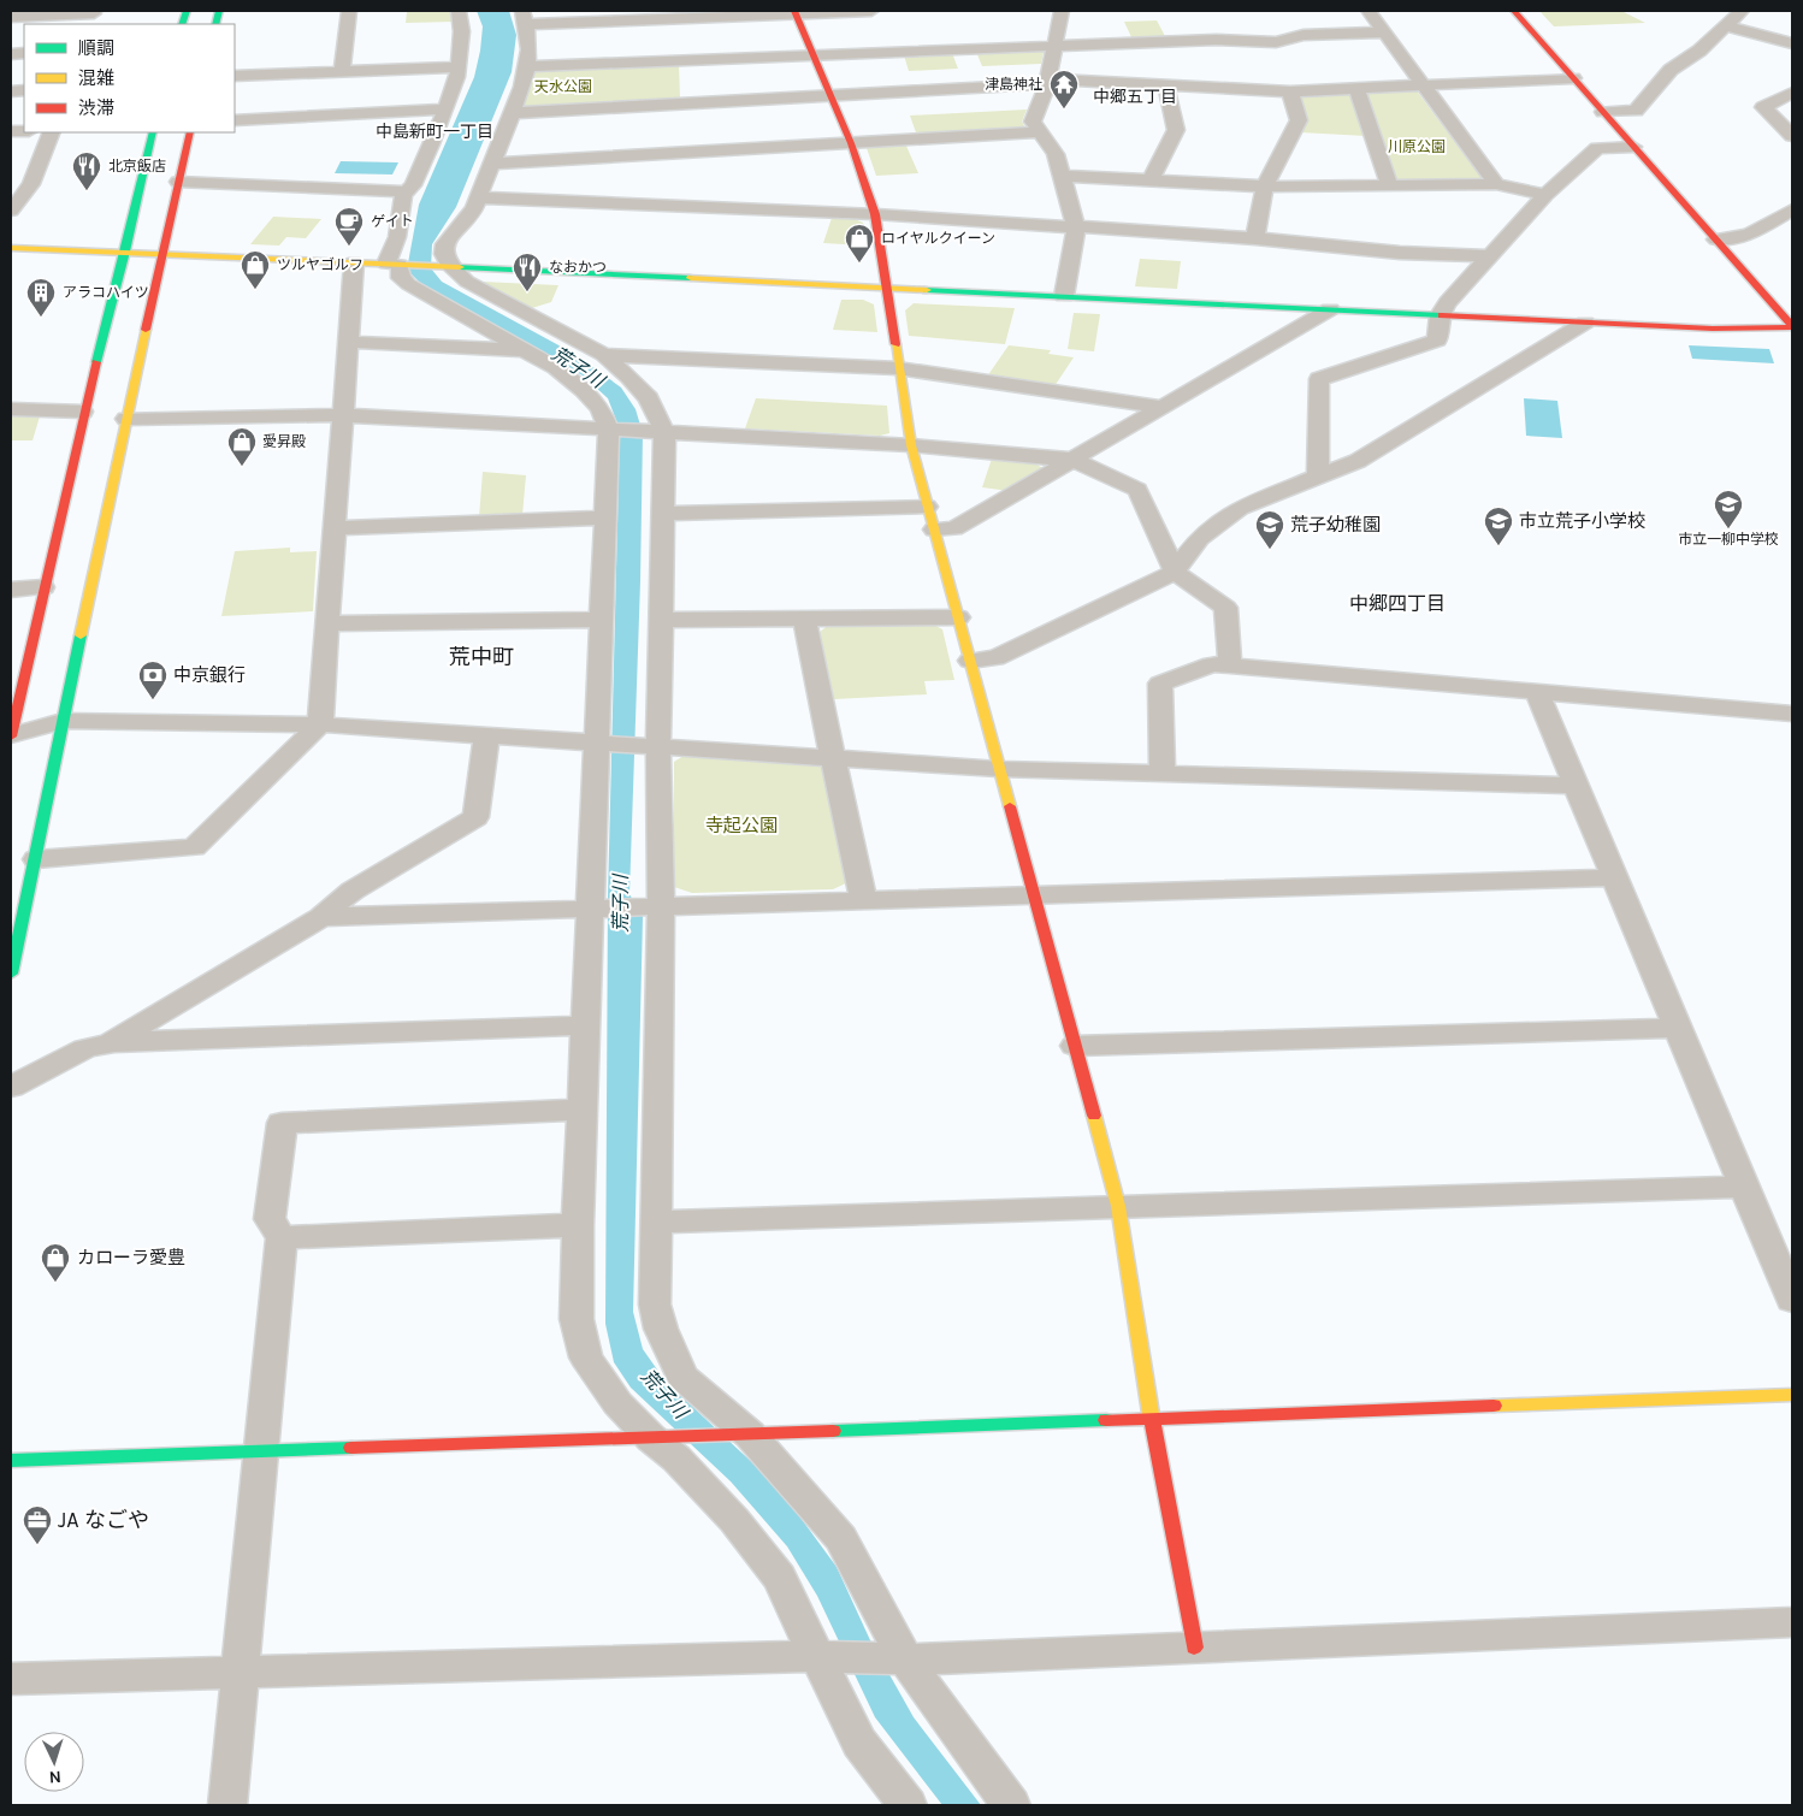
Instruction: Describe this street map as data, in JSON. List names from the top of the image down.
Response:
{
  "districts": [
    "中郷五丁目",
    "中島新町一丁目",
    "中郷四丁目",
    "荒中町"
  ],
  "water": ["荒子川"],
  "parks": ["天水公園", "川原公園", "寺起公園"],
  "places": {
    "temple": ["津島神社"],
    "restaurant": ["北京飯店", "なおかつ"],
    "cafe": ["ゲイト"],
    "shop": [
      "ロイヤルクイーン",
      "ツルヤゴルフ",
      "愛昇殿",
      "カローラ愛豊"
    ],
    "building": ["アラコハイツ"],
    "school or university": ["市立一柳中学校", "市立荒子小学校", "荒子幼稚園"],
    "bank": ["中京銀行"],
    "office": ["JA なごや"]
  },
  "legend": ["順調", "混雑", "渋滞"],
  "north": "bottom"
}
